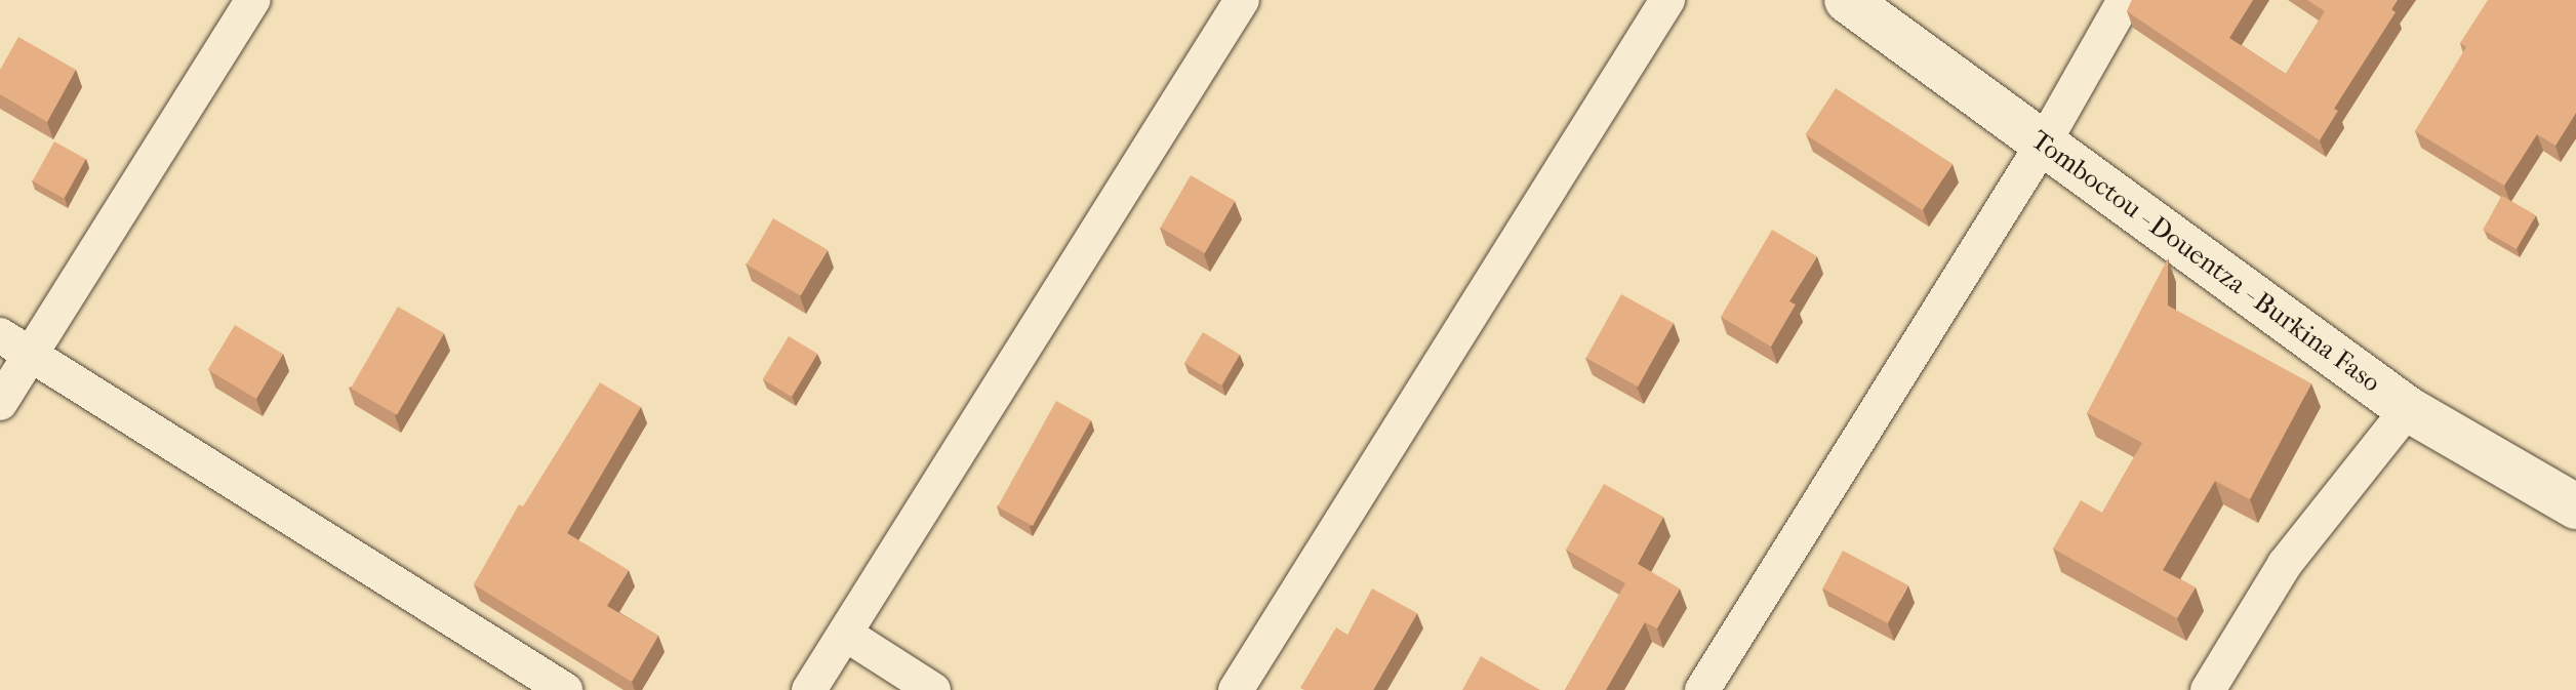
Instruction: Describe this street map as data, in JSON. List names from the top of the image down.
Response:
{
  "streets": {
    "main road": ["Tomboctou - Douentza - Burkina Faso"]
  }
}
